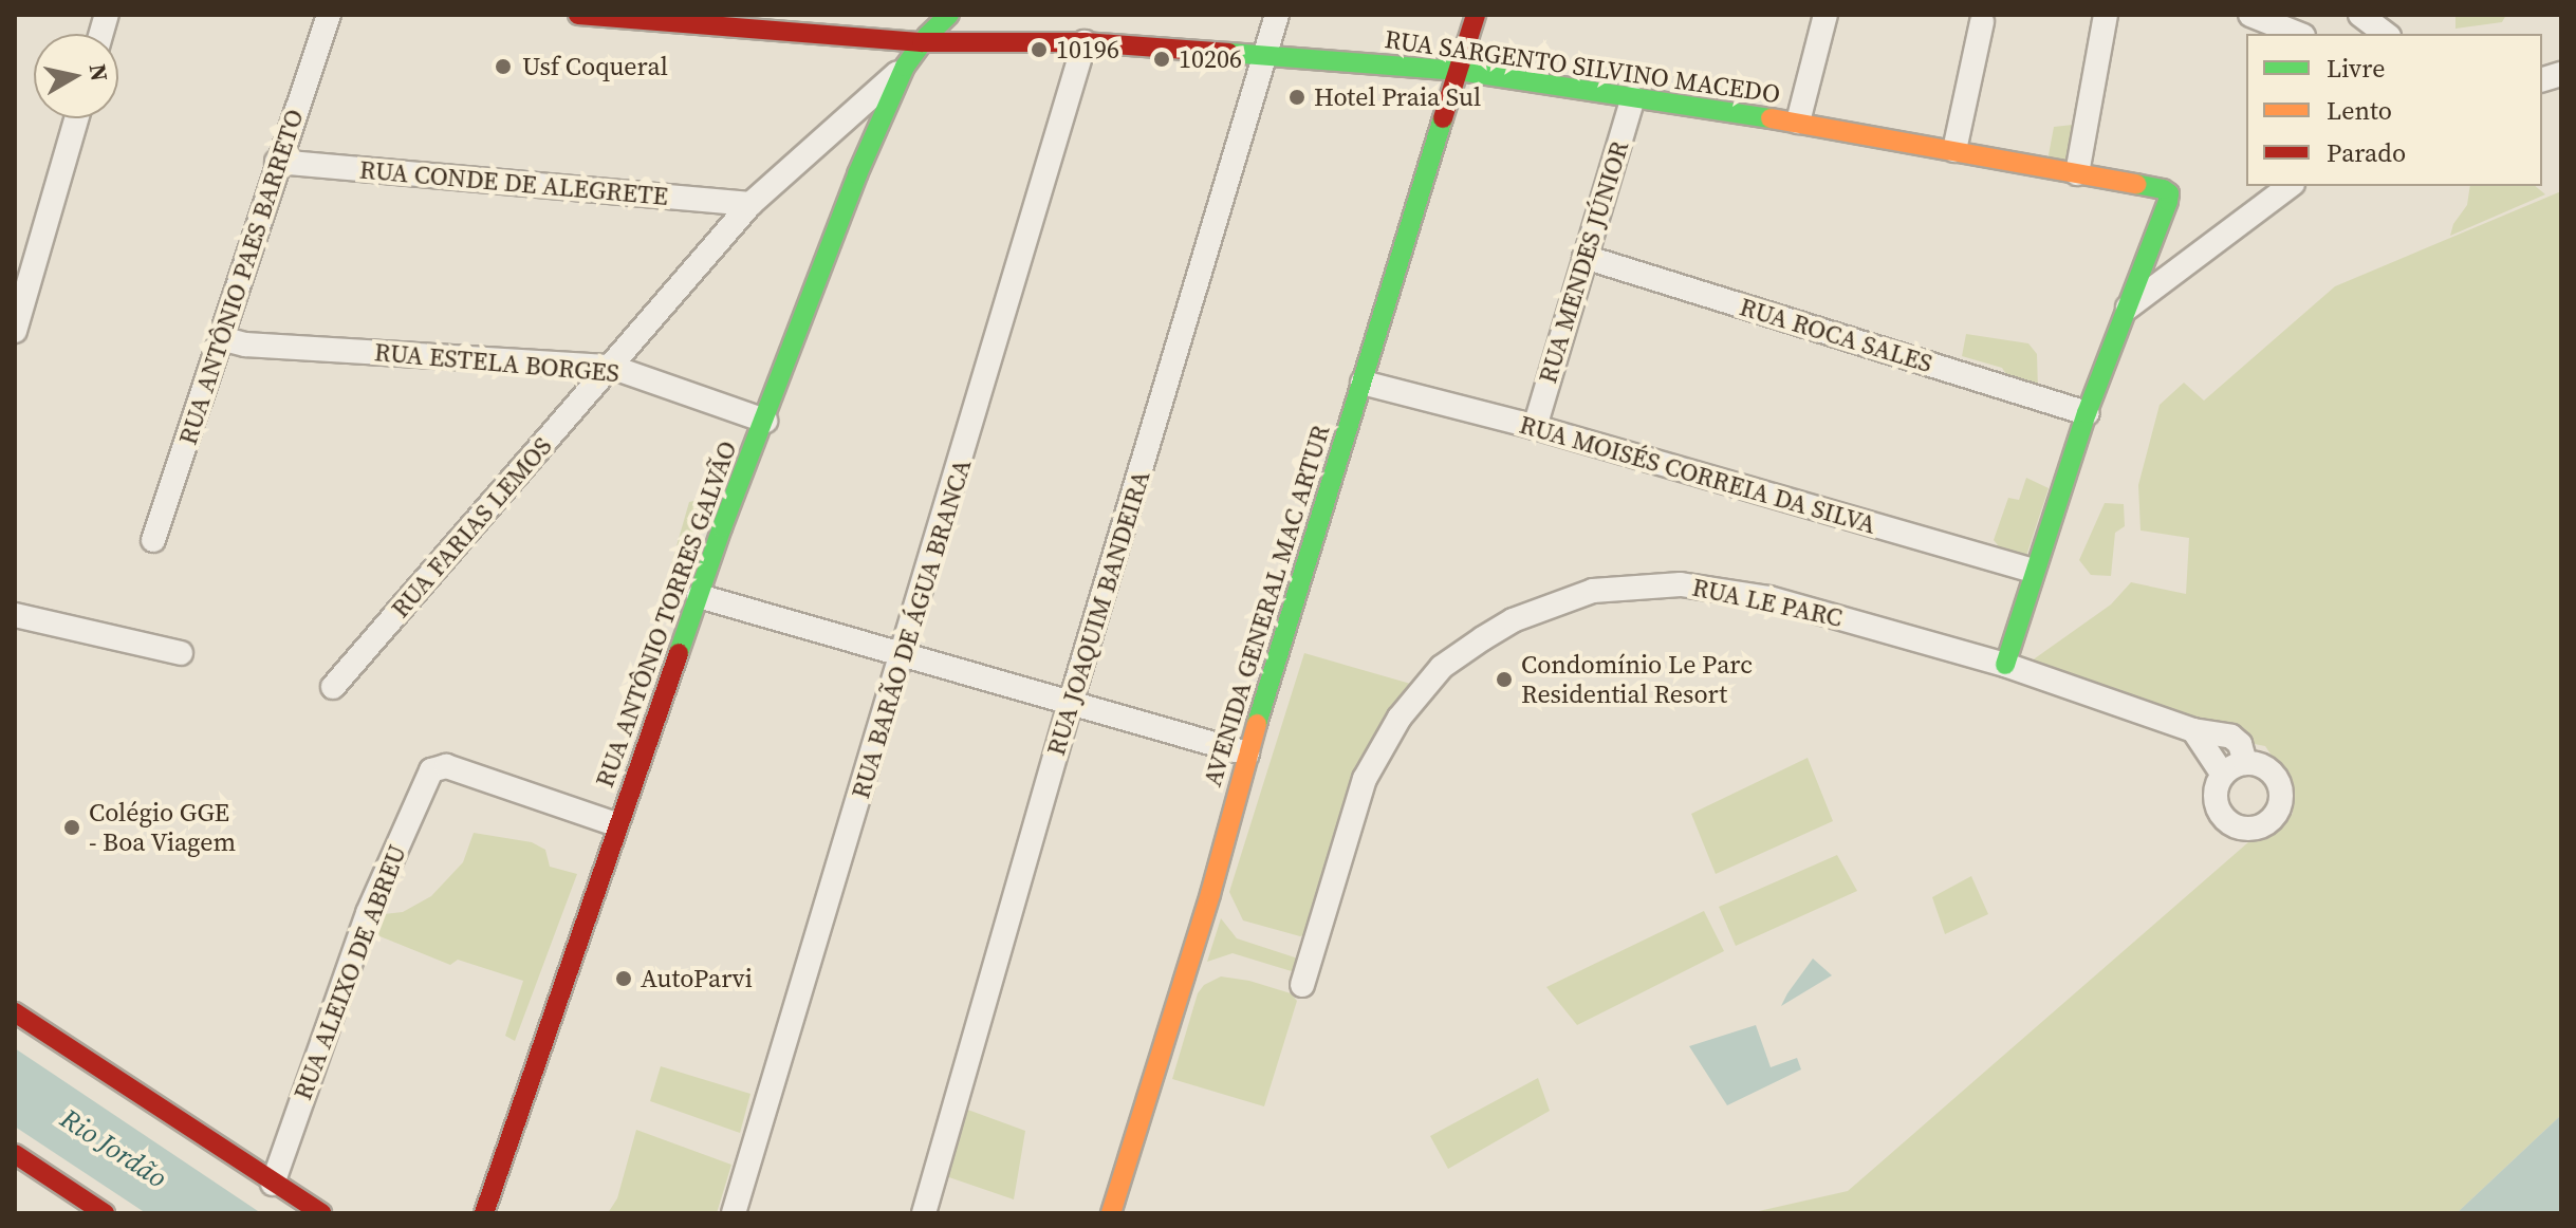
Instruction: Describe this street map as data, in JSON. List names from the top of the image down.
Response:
{
  "streets": {
    "main road": ["RUA SARGENTO SILVINO MACEDO", "AVENIDA GENERAL MAC ARTUR", "RUA ANTÔNIO TORRES GALVÃO"],
    "street": [
      "RUA CONDE DE ALEGRETE",
      "RUA MENDES JÚNIOR",
      "RUA ANTÔNIO PAES BARRETO",
      "RUA ROCA SALES",
      "RUA ESTELA BORGES",
      "RUA MOISÉS CORREIA DA SILVA",
      "RUA FARIAS LEMOS",
      "RUA LE PARC",
      "RUA JOAQUIM BANDEIRA",
      "RUA BARÃO DE ÁGUA BRANCA",
      "RUA ALEIXO DE ABREU"
    ]
  },
  "crossings": [
    ["RUA SARGENTO SILVINO MACEDO", "RUA MENDES JÚNIOR"],
    ["RUA SARGENTO SILVINO MACEDO", "AVENIDA GENERAL MAC ARTUR"],
    ["RUA SARGENTO SILVINO MACEDO", "RUA JOAQUIM BANDEIRA"],
    ["RUA SARGENTO SILVINO MACEDO", "RUA ANTÔNIO TORRES GALVÃO"],
    ["RUA SARGENTO SILVINO MACEDO", "RUA BARÃO DE ÁGUA BRANCA"],
    ["RUA CONDE DE ALEGRETE", "RUA ANTÔNIO PAES BARRETO"],
    ["RUA CONDE DE ALEGRETE", "RUA FARIAS LEMOS"],
    ["RUA MENDES JÚNIOR", "RUA ROCA SALES"],
    ["RUA MENDES JÚNIOR", "RUA MOISÉS CORREIA DA SILVA"],
    ["RUA ANTÔNIO PAES BARRETO", "RUA ESTELA BORGES"],
    ["RUA ESTELA BORGES", "RUA FARIAS LEMOS"],
    ["RUA ESTELA BORGES", "RUA ANTÔNIO TORRES GALVÃO"],
    ["RUA MOISÉS CORREIA DA SILVA", "AVENIDA GENERAL MAC ARTUR"],
    ["RUA FARIAS LEMOS", "RUA ANTÔNIO TORRES GALVÃO"],
    ["RUA ANTÔNIO TORRES GALVÃO", "RUA ALEIXO DE ABREU"]
  ],
  "water": ["Rio Jordão"],
  "places": [
    "10196",
    "10206",
    "Usf Coqueral",
    "Hotel Praia Sul",
    "Condomínio Le Parc Residential Resort",
    "Colégio GGE - Boa Viagem",
    "AutoParvi"
  ],
  "legend": ["Livre", "Lento", "Parado"],
  "north": "right"
}
